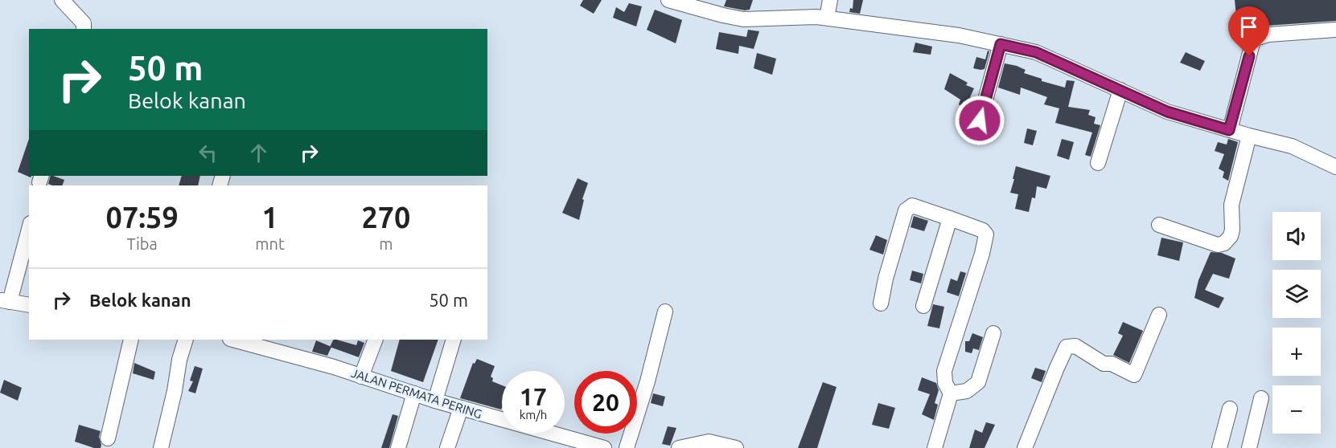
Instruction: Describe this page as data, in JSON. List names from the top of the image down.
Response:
{
  "streets": {
    "street": ["JALAN PERMATA PERING"]
  },
  "page": {
    "turn": ["50 m", "Belok kanan"],
    "eta": [
      "07:59",
      "Tiba",
      "1",
      "mnt",
      "270",
      "m"
    ],
    "map_buttons": ["+", "−"],
    "list": [
      {
        "name": "Belok kanan",
        "value": "50 m"
      }
    ],
    "speed": "17 km/h",
    "limit": "20"
  }
}
